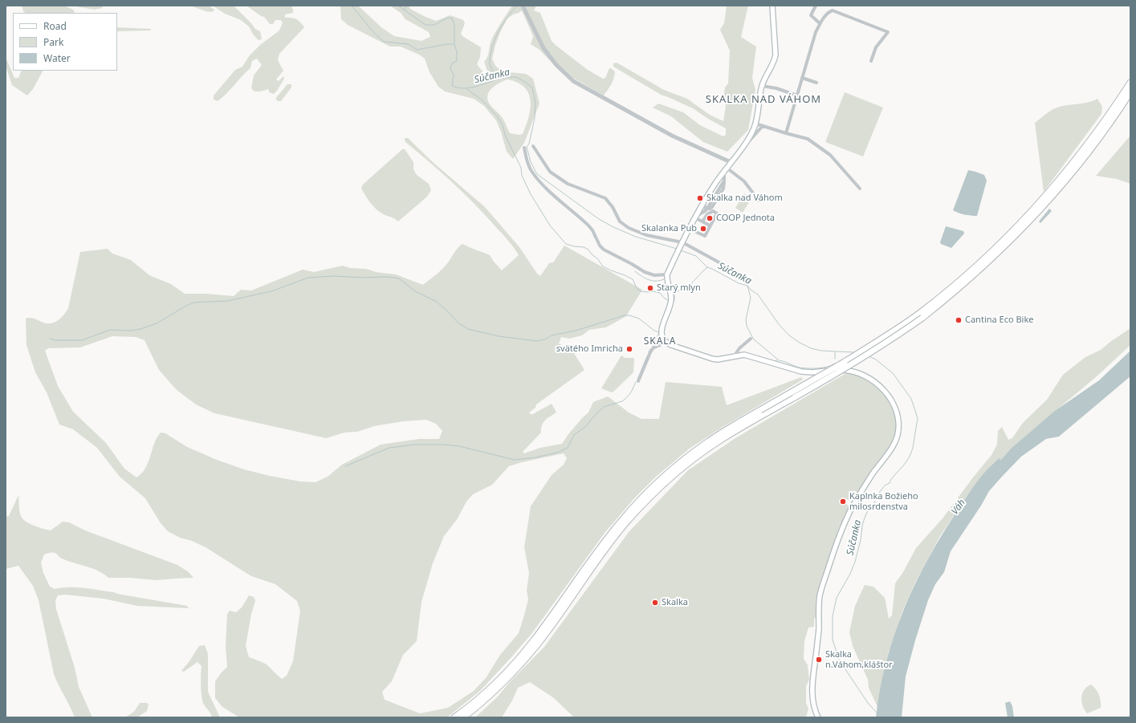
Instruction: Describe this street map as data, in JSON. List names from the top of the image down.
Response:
{
  "districts": ["SKALKA NAD VÁHOM", "SKALA"],
  "water": ["Súčanka", "Váh"],
  "places": [
    "Skalka nad Váhom",
    "COOP Jednota",
    "Skalanka Pub",
    "Starý mlyn",
    "Cantina Eco Bike",
    "svätého Imricha",
    "Kaplnka Božieho milosrdenstva",
    "Skalka",
    "Skalka n.Váhom,kláštor"
  ],
  "legend": ["Road", "Park", "Water"]
}
